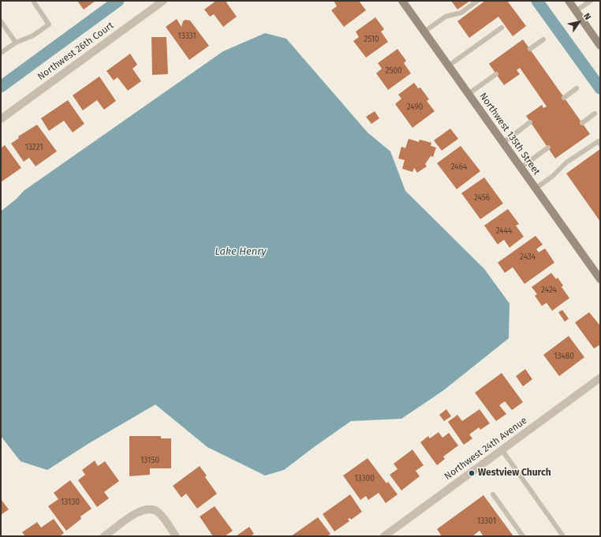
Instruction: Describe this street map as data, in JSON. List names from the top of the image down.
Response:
{
  "streets": {
    "main road": ["Northwest 135th Street"],
    "street": ["Northwest 26th Court", "Northwest 24th Avenue"]
  },
  "water": ["Lake Henry"],
  "places": ["Westview Church"],
  "house_numbers": [
    "13331",
    "2510",
    "2500",
    "2490",
    "13221",
    "2464",
    "2456",
    "2444",
    "2434",
    "2424",
    "13480",
    "13150",
    "13300",
    "13130",
    "13301"
  ],
  "north": "top right"
}
